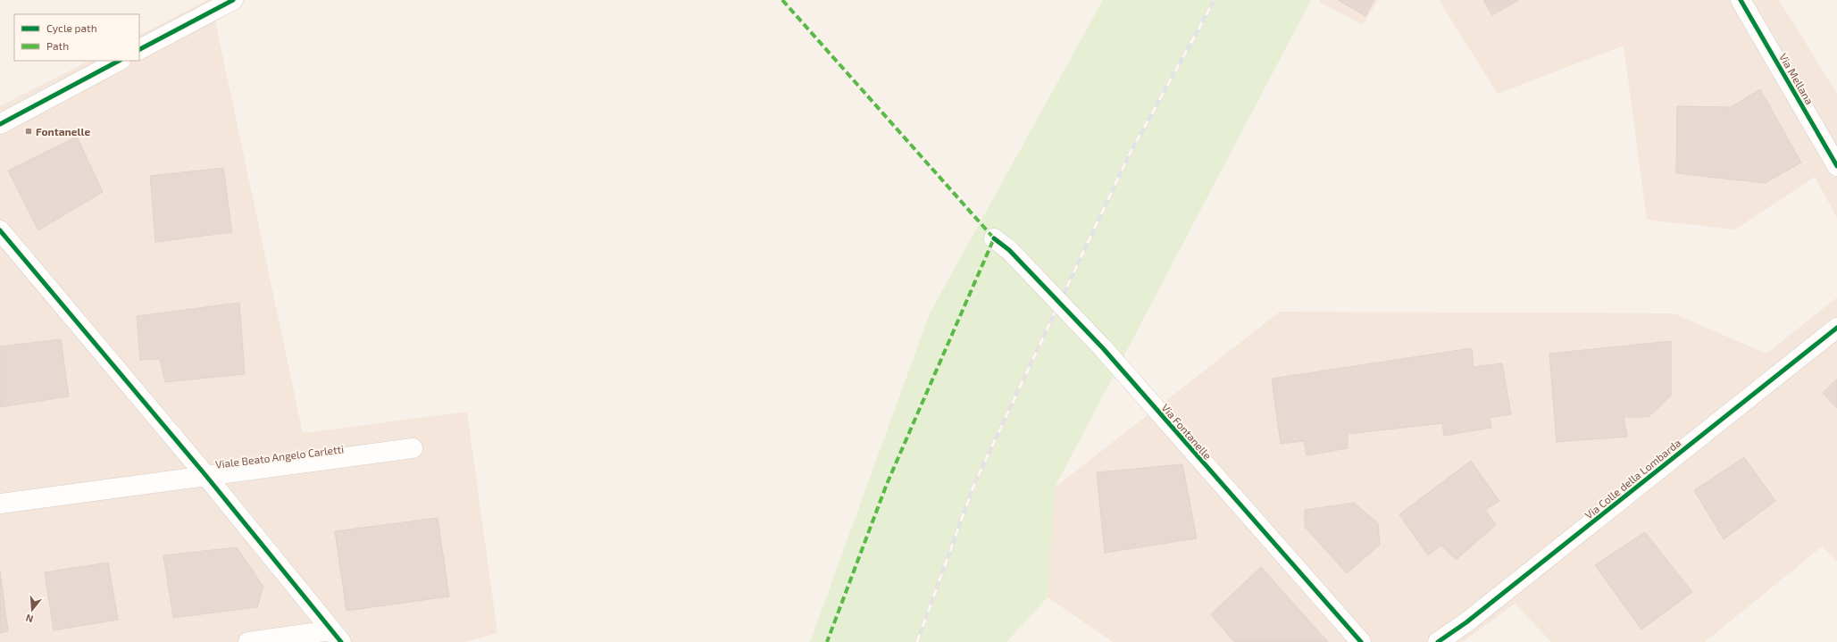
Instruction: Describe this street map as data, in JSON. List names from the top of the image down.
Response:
{
  "streets": {
    "street": [
      "Via Mellana",
      "Via Fontanelle",
      "Viale Beato Angelo Carletti",
      "Via Colle della Lombarda"
    ]
  },
  "places": {
    "transit": ["Fontanelle"]
  },
  "legend": ["Cycle path", "Path"],
  "north": "bottom"
}
